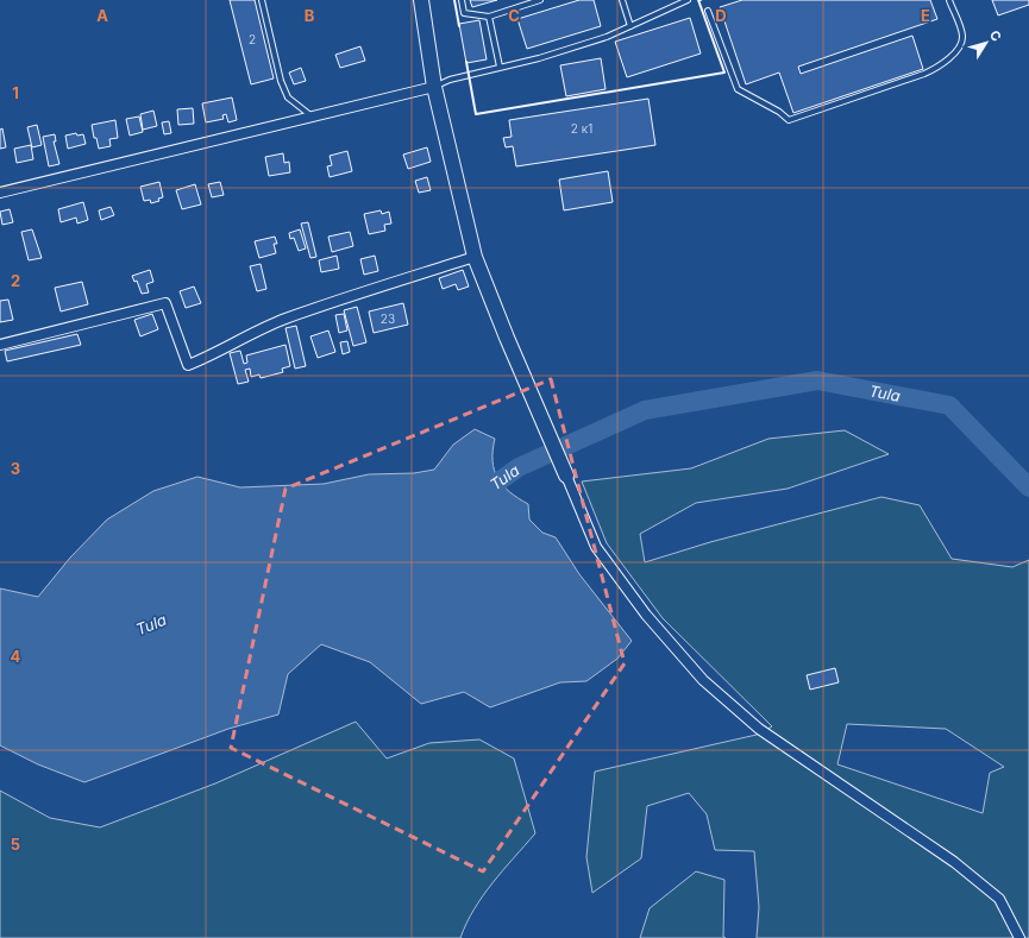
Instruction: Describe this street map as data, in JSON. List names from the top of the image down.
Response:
{
  "water": ["Tula"],
  "house_numbers": ["2", "2 к1", "23"],
  "north": "top right",
  "grid": {
    "columns": [
      "A",
      "B",
      "C",
      "D",
      "E"
    ],
    "rows": [
      "1",
      "2",
      "3",
      "4",
      "5"
    ]
  }
}
